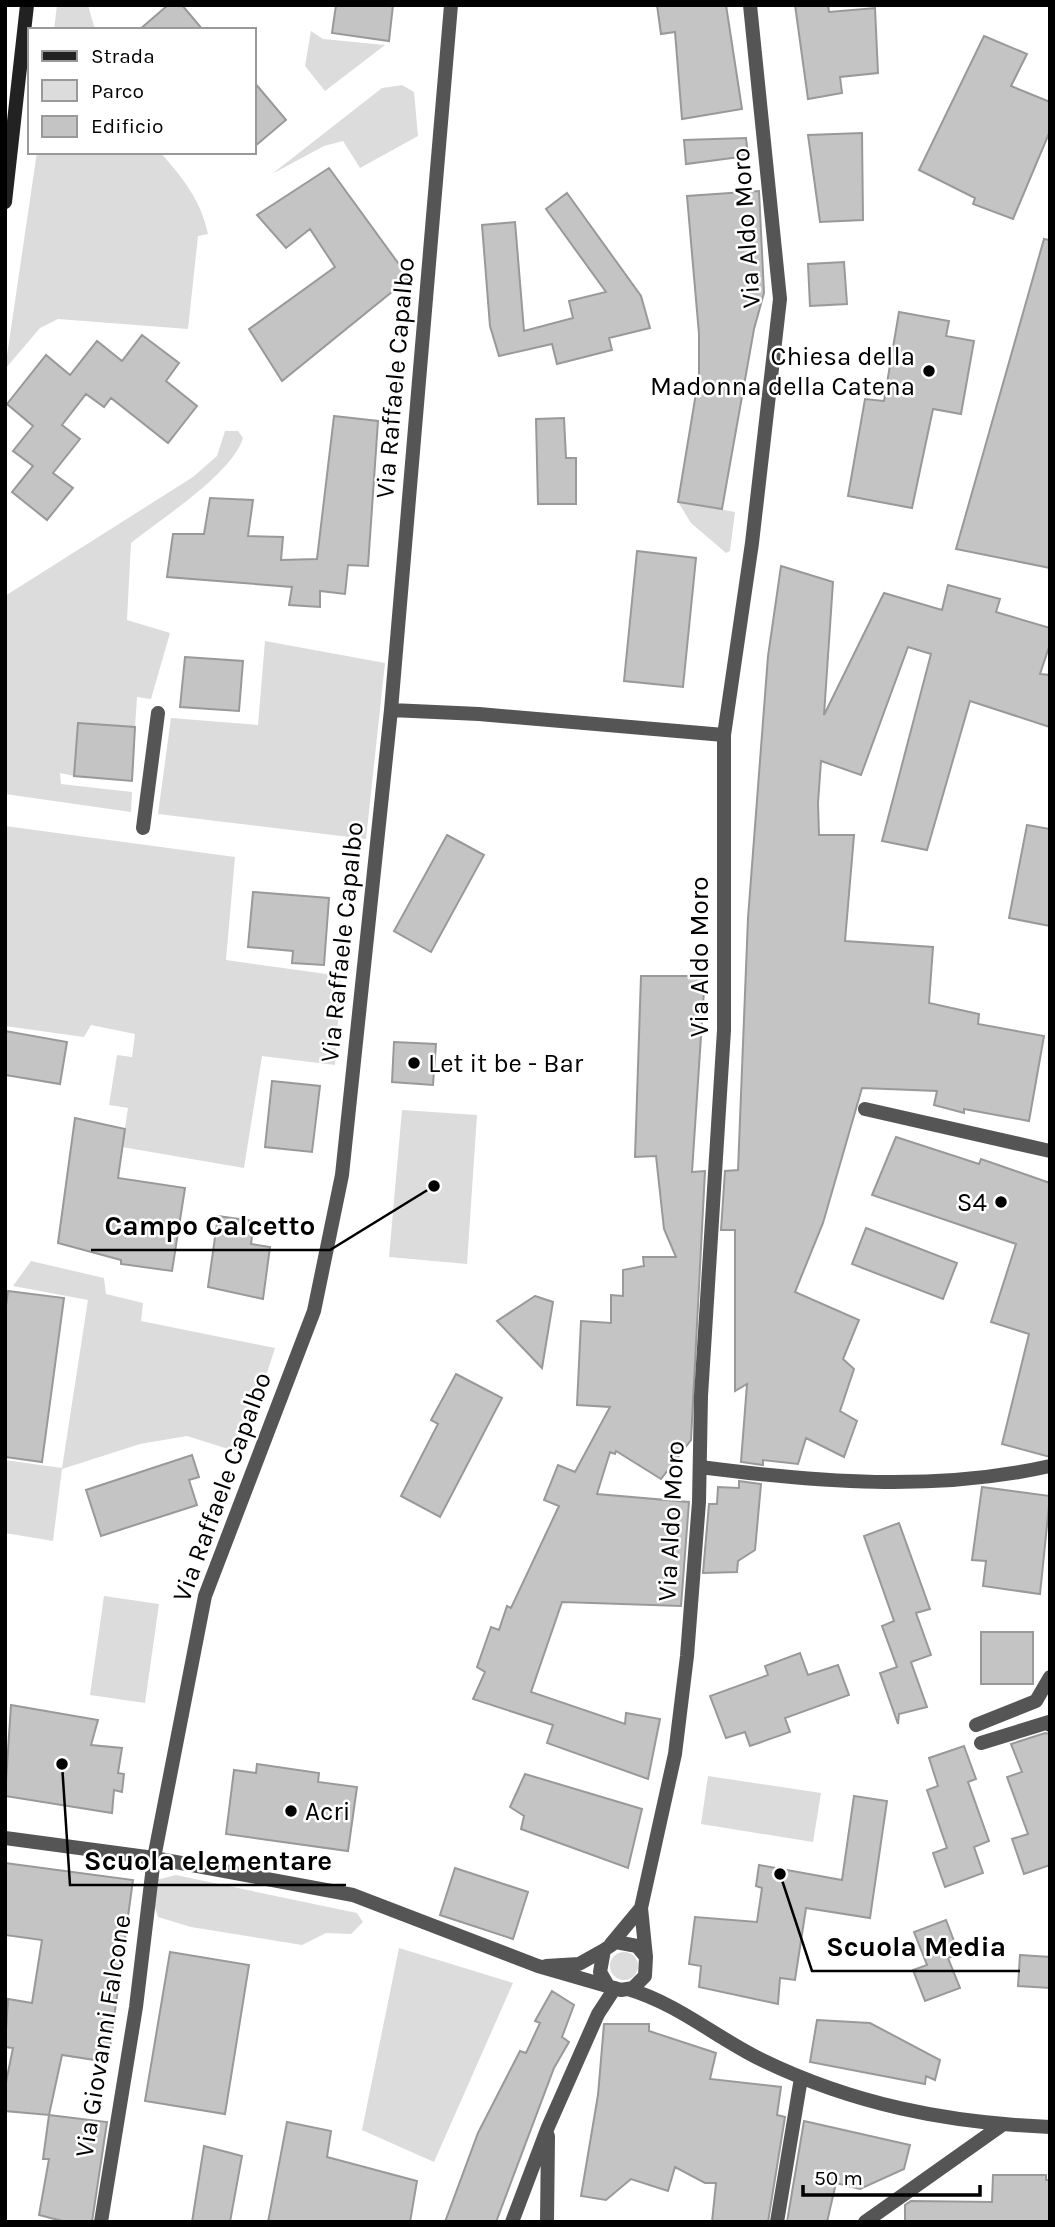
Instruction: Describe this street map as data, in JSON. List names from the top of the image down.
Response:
{
  "streets": {
    "street": ["Via Aldo Moro", "Via Raffaele Capalbo", "Via Giovanni Falcone"]
  },
  "crossings": [
    ["Via Raffaele Capalbo", "Via Giovanni Falcone"]
  ],
  "places": [
    "Chiesa della Madonna della Catena",
    "Let it be - Bar",
    "Campo Calcetto",
    "S4",
    "Scuola elementare",
    "Acri",
    "Scuola Media"
  ],
  "legend": ["Strada", "Parco", "Edificio"],
  "scale_bar": "50 m"
}
